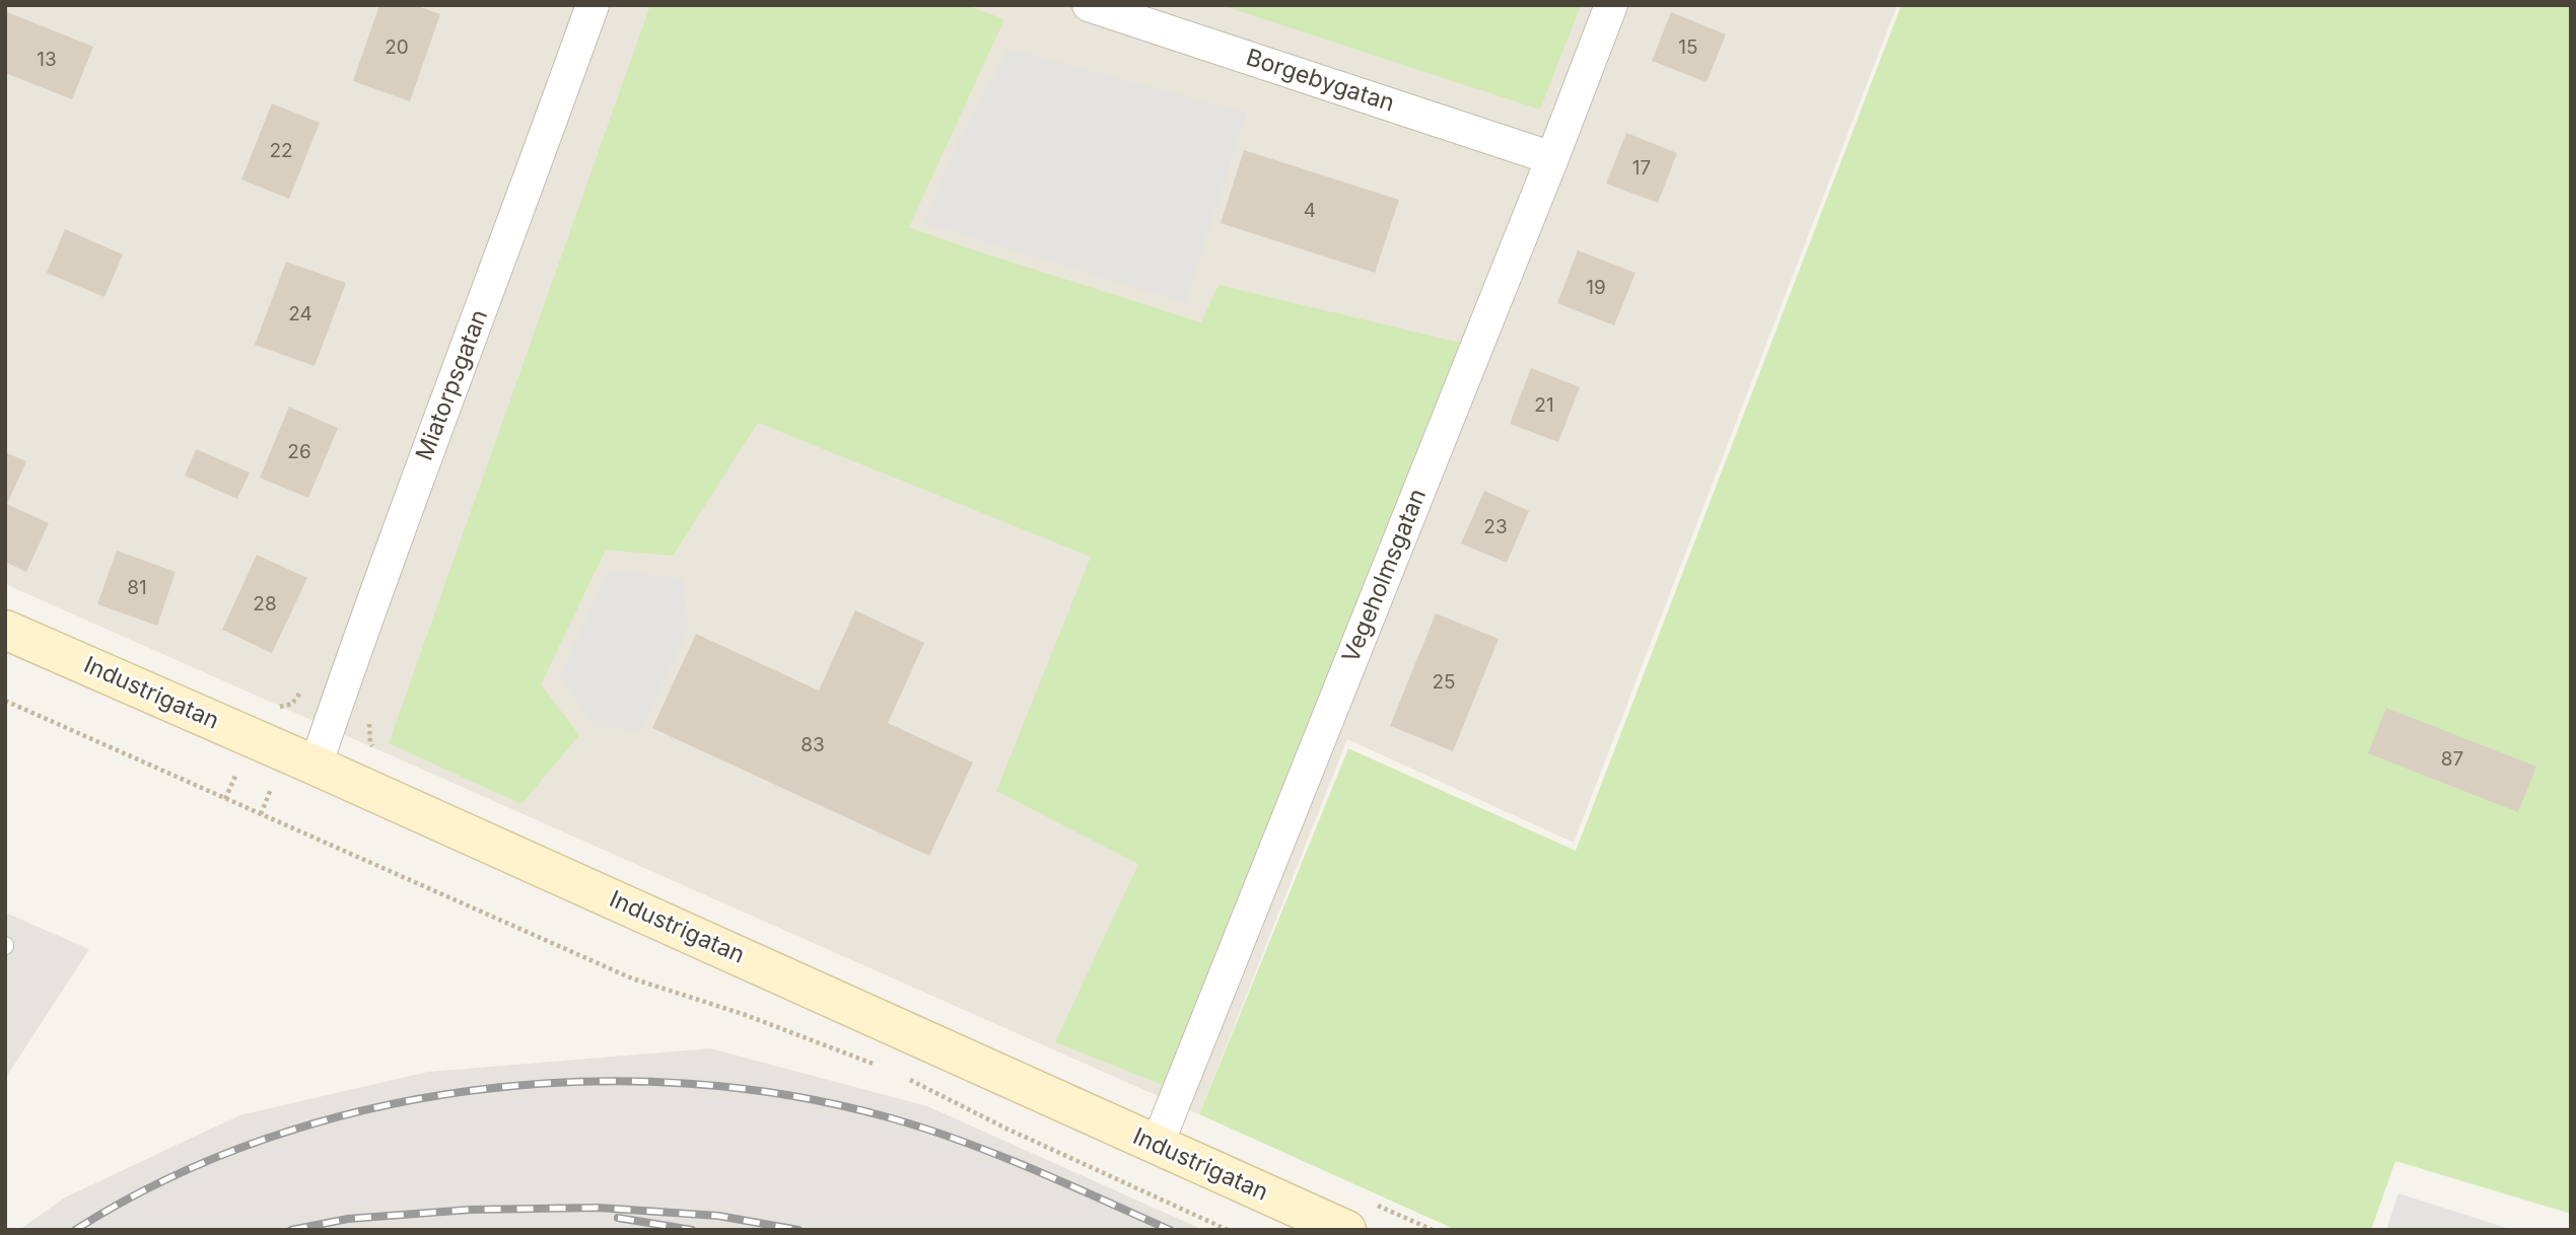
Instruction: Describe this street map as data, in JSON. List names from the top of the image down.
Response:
{
  "streets": {
    "street": [
      "Borgebygatan",
      "Miatorpsgatan",
      "Vegeholmsgatan",
      "Industrigatan"
    ]
  },
  "crossings": [
    ["Borgebygatan", "Vegeholmsgatan"],
    ["Miatorpsgatan", "Industrigatan"],
    ["Vegeholmsgatan", "Industrigatan"]
  ],
  "house_numbers": [
    "20",
    "15",
    "13",
    "22",
    "17",
    "4",
    "19",
    "24",
    "21",
    "26",
    "23",
    "81",
    "28",
    "25",
    "83",
    "87"
  ]
}
